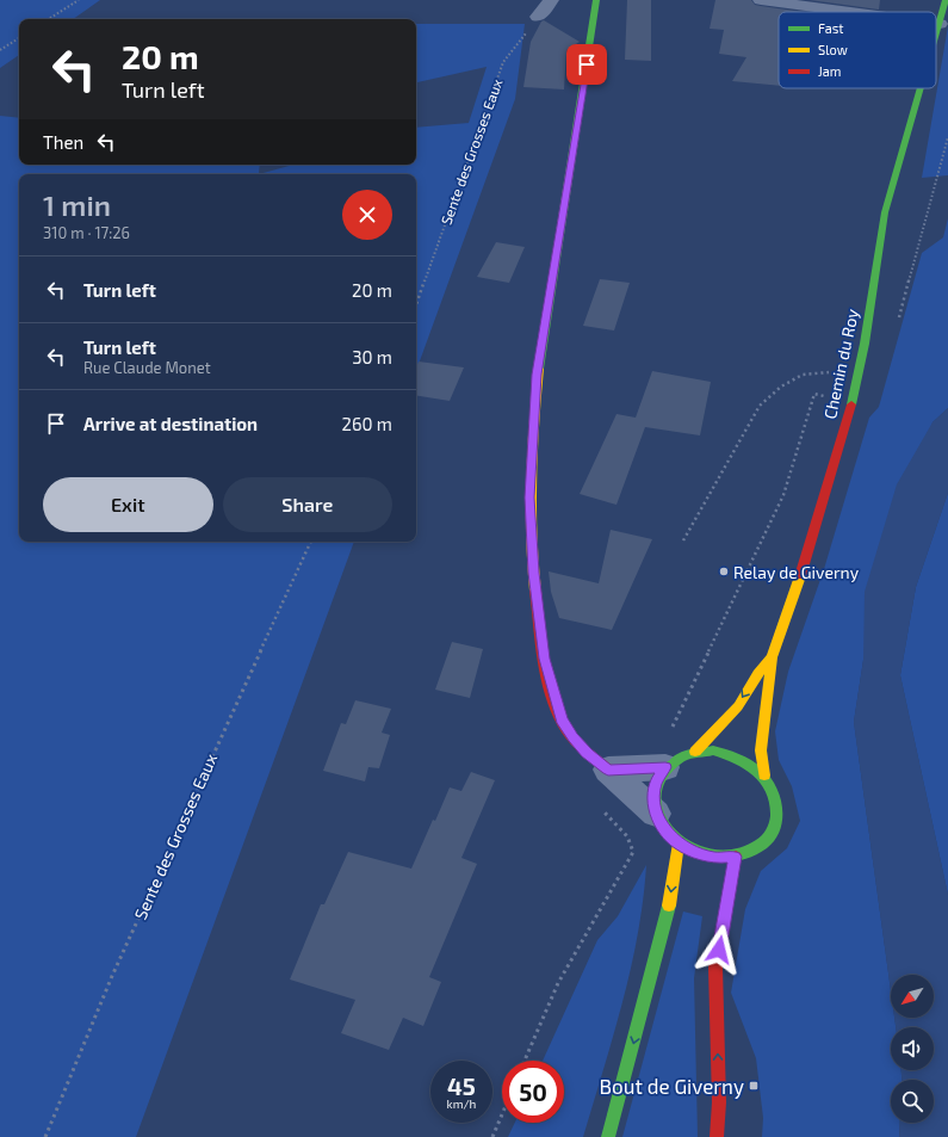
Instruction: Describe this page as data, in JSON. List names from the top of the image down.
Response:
{
  "streets": {
    "main road": ["Chemin du Roy"],
    "path": ["Sente des Grosses Eaux"]
  },
  "places": {
    "other": ["Relay de Giverny"],
    "transit": ["Bout de Giverny"]
  },
  "legend": ["Fast", "Slow", "Jam"],
  "north": "bottom left",
  "page": {
    "turn": ["20 m", "Turn left"],
    "then": "Then",
    "heading": ["1 min", "310 m · 17:26"],
    "list": [
      {
        "name": "Turn left",
        "value": "20 m"
      },
      {
        "name": "Turn left",
        "note": "Rue Claude Monet",
        "value": "30 m"
      },
      {
        "name": "Arrive at destination",
        "value": "260 m"
      }
    ],
    "buttons": ["Exit", "Share"],
    "speed": "45 km/h",
    "limit": "50"
  }
}
